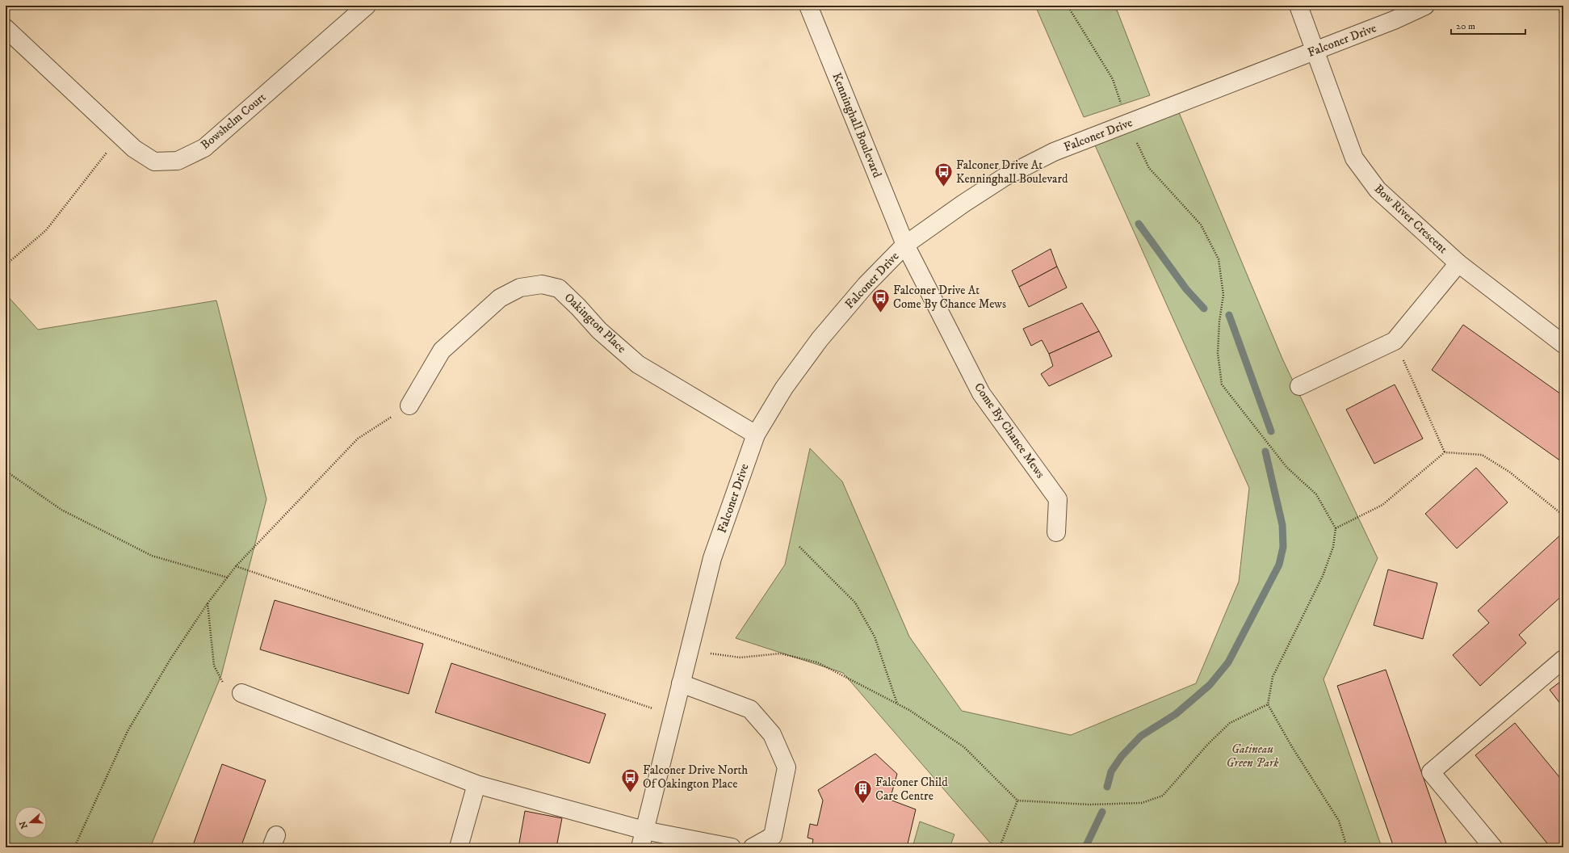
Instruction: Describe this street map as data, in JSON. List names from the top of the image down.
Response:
{
  "streets": {
    "street": [
      "Falconer Drive",
      "Bowshelm Court",
      "Kenninghall Boulevard",
      "Bow River Crescent",
      "Oakington Place",
      "Come By Chance Mews"
    ]
  },
  "crossings": [
    ["Falconer Drive", "Kenninghall Boulevard"],
    ["Falconer Drive", "Bow River Crescent"],
    ["Falconer Drive", "Oakington Place"],
    ["Falconer Drive", "Come By Chance Mews"],
    ["Kenninghall Boulevard", "Come By Chance Mews"]
  ],
  "parks": ["Gatineau Green Park"],
  "places": {
    "bus stop": ["Falconer Drive At Kenninghall Boulevard", "Falconer Drive At Come By Chance Mews", "Falconer Drive North Of Oakington Place"],
    "building": ["Falconer Child Care Centre"]
  },
  "scale_bar": "20 m",
  "north": "left"
}
